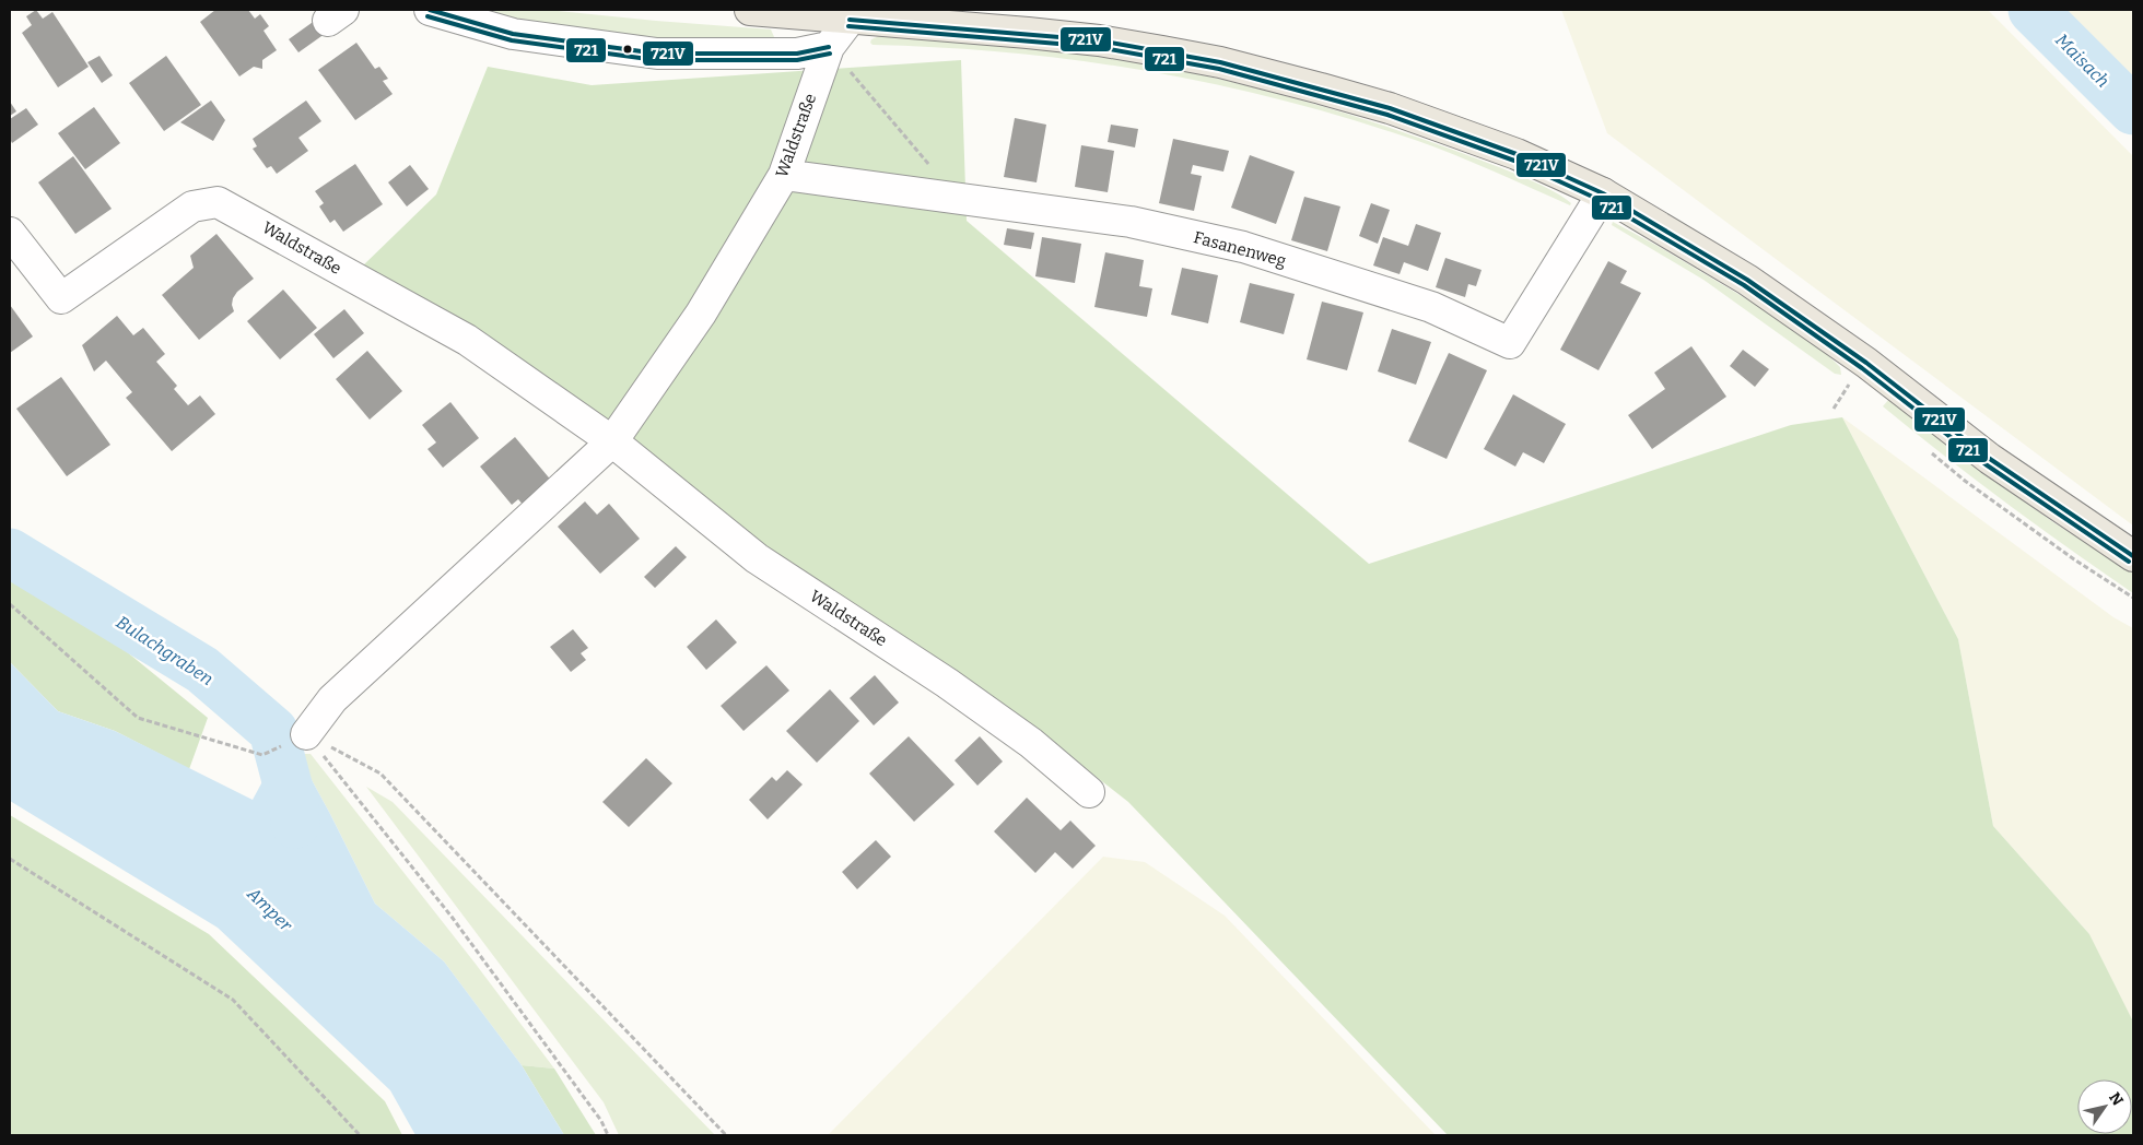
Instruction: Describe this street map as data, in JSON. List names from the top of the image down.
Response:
{
  "streets": {
    "street": ["Waldstraße", "Fasanenweg"]
  },
  "crossings": [
    ["Waldstraße", "Fasanenweg"]
  ],
  "water": ["Maisach", "Bulachgraben", "Amper"],
  "lines": ["transit line 721V", "transit line 721"],
  "north": "top right"
}
